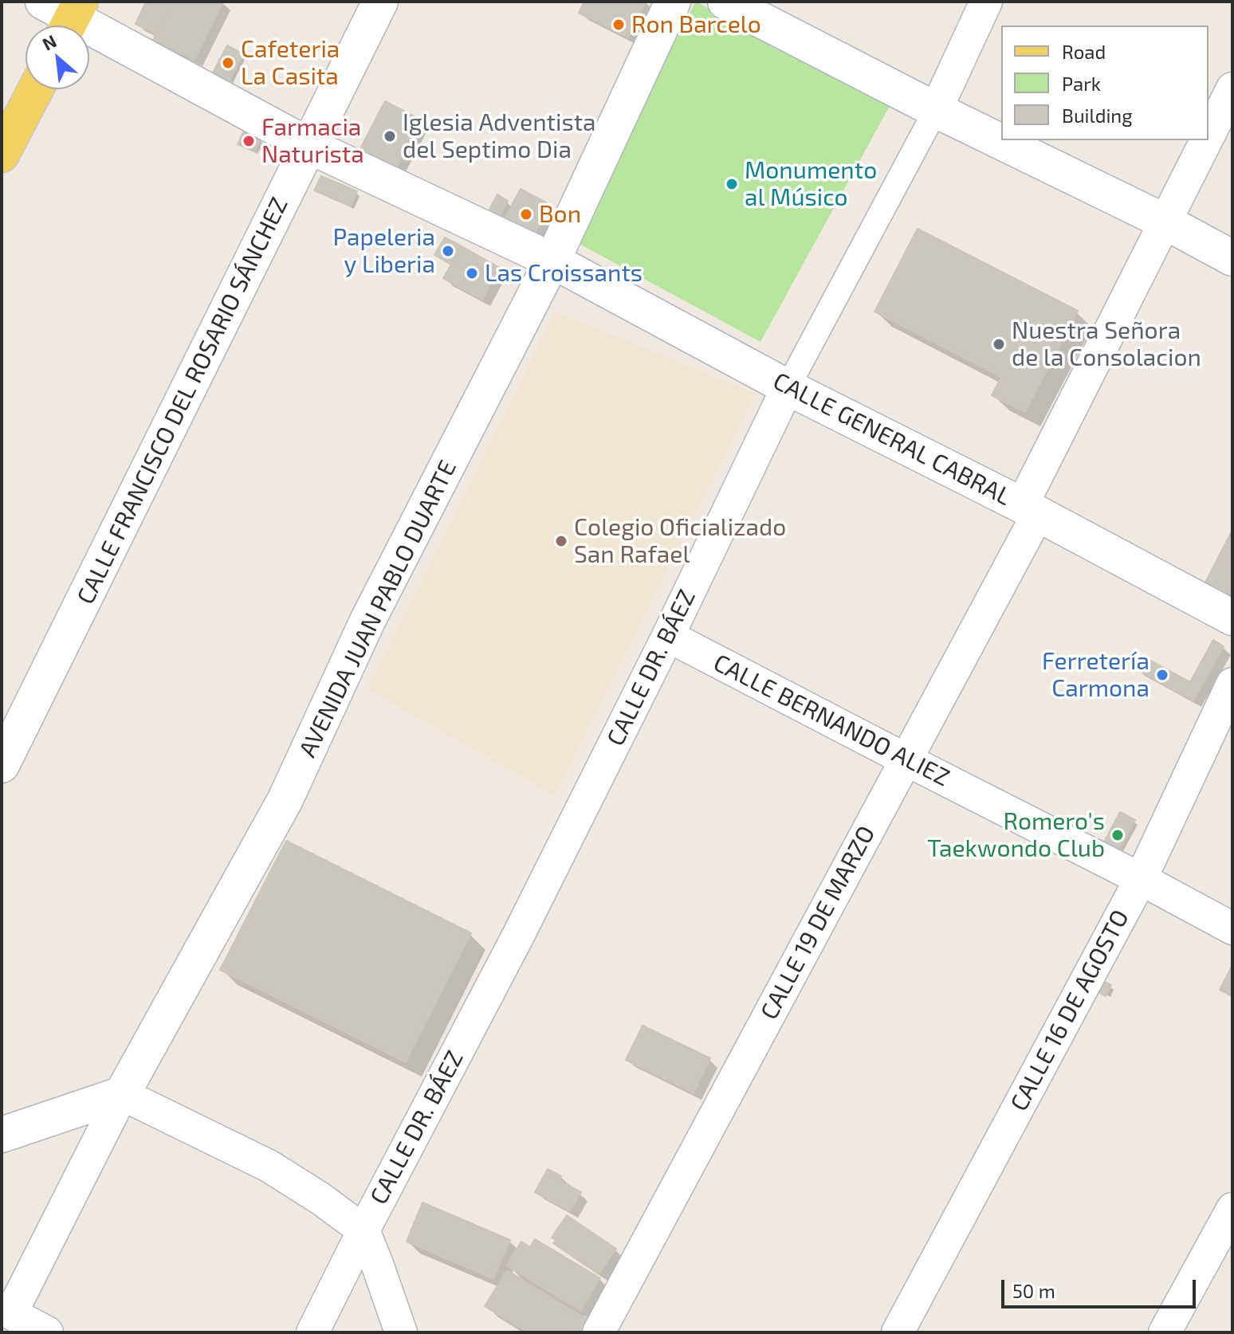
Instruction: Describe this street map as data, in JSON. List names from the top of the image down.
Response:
{
  "streets": {
    "street": [
      "CALLE FRANCISCO DEL ROSARIO SÁNCHEZ",
      "CALLE GENERAL CABRAL",
      "AVENIDA JUAN PABLO DUARTE",
      "CALLE DR. BÁEZ",
      "CALLE BERNANDO ALIEZ",
      "CALLE 19 DE MARZO",
      "CALLE 16 DE AGOSTO"
    ]
  },
  "crossings": [
    ["CALLE FRANCISCO DEL ROSARIO SÁNCHEZ", "CALLE GENERAL CABRAL"],
    ["CALLE GENERAL CABRAL", "AVENIDA JUAN PABLO DUARTE"],
    ["CALLE GENERAL CABRAL", "CALLE DR. BÁEZ"],
    ["CALLE GENERAL CABRAL", "CALLE 19 DE MARZO"],
    ["CALLE DR. BÁEZ", "CALLE BERNANDO ALIEZ"],
    ["CALLE BERNANDO ALIEZ", "CALLE 19 DE MARZO"],
    ["CALLE BERNANDO ALIEZ", "CALLE 16 DE AGOSTO"]
  ],
  "places": [
    "Ron Barcelo",
    "Cafeteria La Casita",
    "Iglesia Adventista del Septimo Dia",
    "Farmacia Naturista",
    "Monumento al Músico",
    "Bon",
    "Papeleria y Liberia",
    "Las Croissants",
    "Nuestra Señora de la Consolacion",
    "Colegio Oficializado San Rafael",
    "Ferretería Carmona",
    "Romero's Taekwondo Club"
  ],
  "legend": ["Road", "Park", "Building"],
  "scale_bar": "50 m",
  "north": "top left"
}
